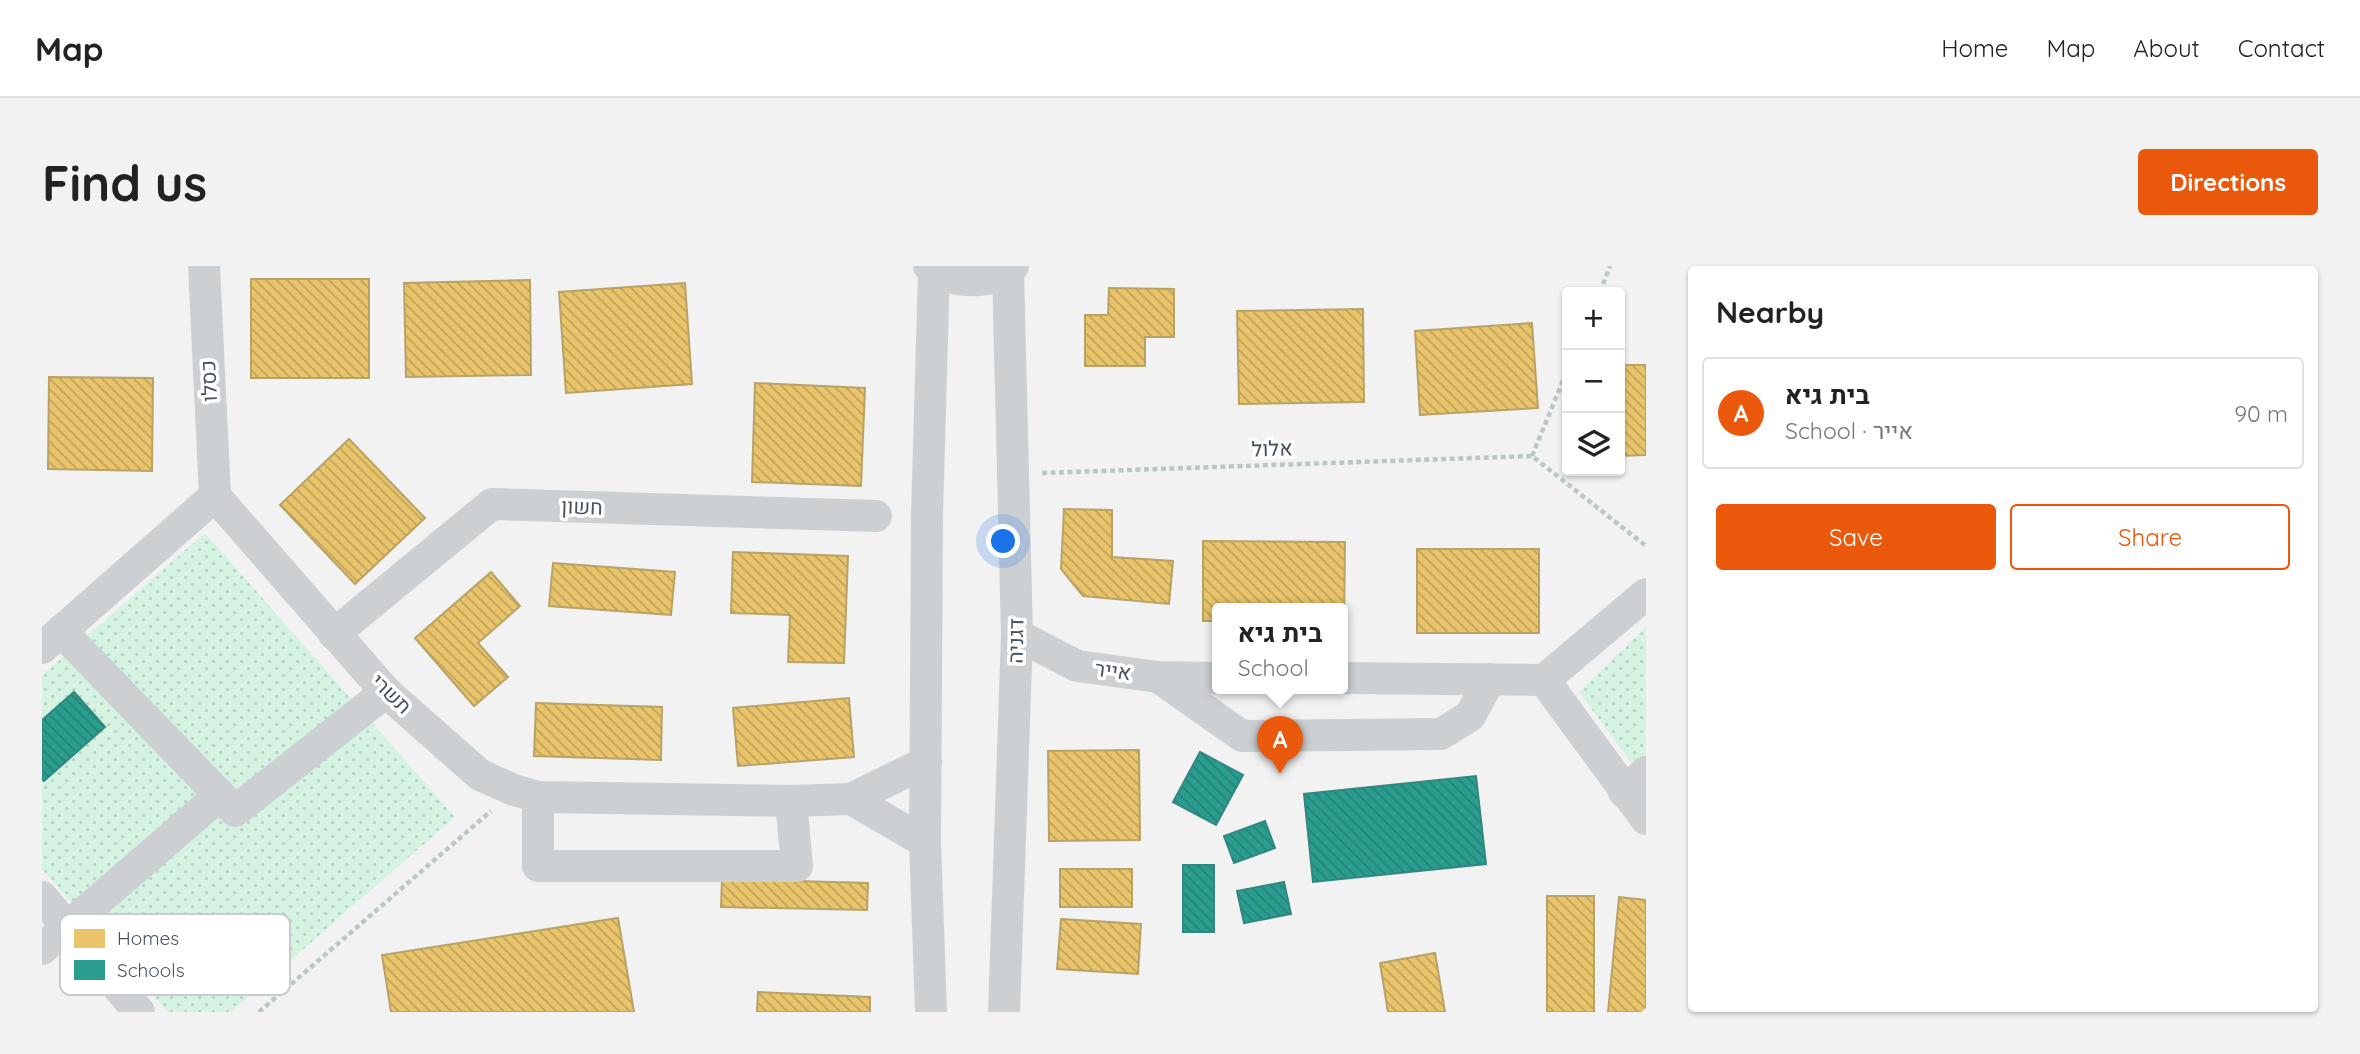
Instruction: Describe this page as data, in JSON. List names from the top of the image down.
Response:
{
  "streets": {
    "street": [
      "כסלו",
      "חשון",
      "דגניה",
      "אייר",
      "תשרי"
    ],
    "path": ["אלול"]
  },
  "crossings": [
    ["כסלו", "תשרי"],
    ["אלול", "דגניה"],
    ["חשון", "תשרי"],
    ["דגניה", "אייר"]
  ],
  "legend": ["Homes", "Schools"],
  "page": {
    "header": "Map",
    "nav": [
      "Home",
      "Map",
      "About",
      "Contact"
    ],
    "buttons": [
      "Directions",
      ["Save", "Share"]
    ],
    "title": "Find us",
    "heading": "Nearby",
    "map_buttons": ["+", "−"],
    "list": [
      {
        "mark": "A",
        "name": "בית גיא",
        "note": "School · אייר",
        "value": "90 m"
      }
    ],
    "popup": ["בית גיא", "School"],
    "pins": "A"
  }
}
